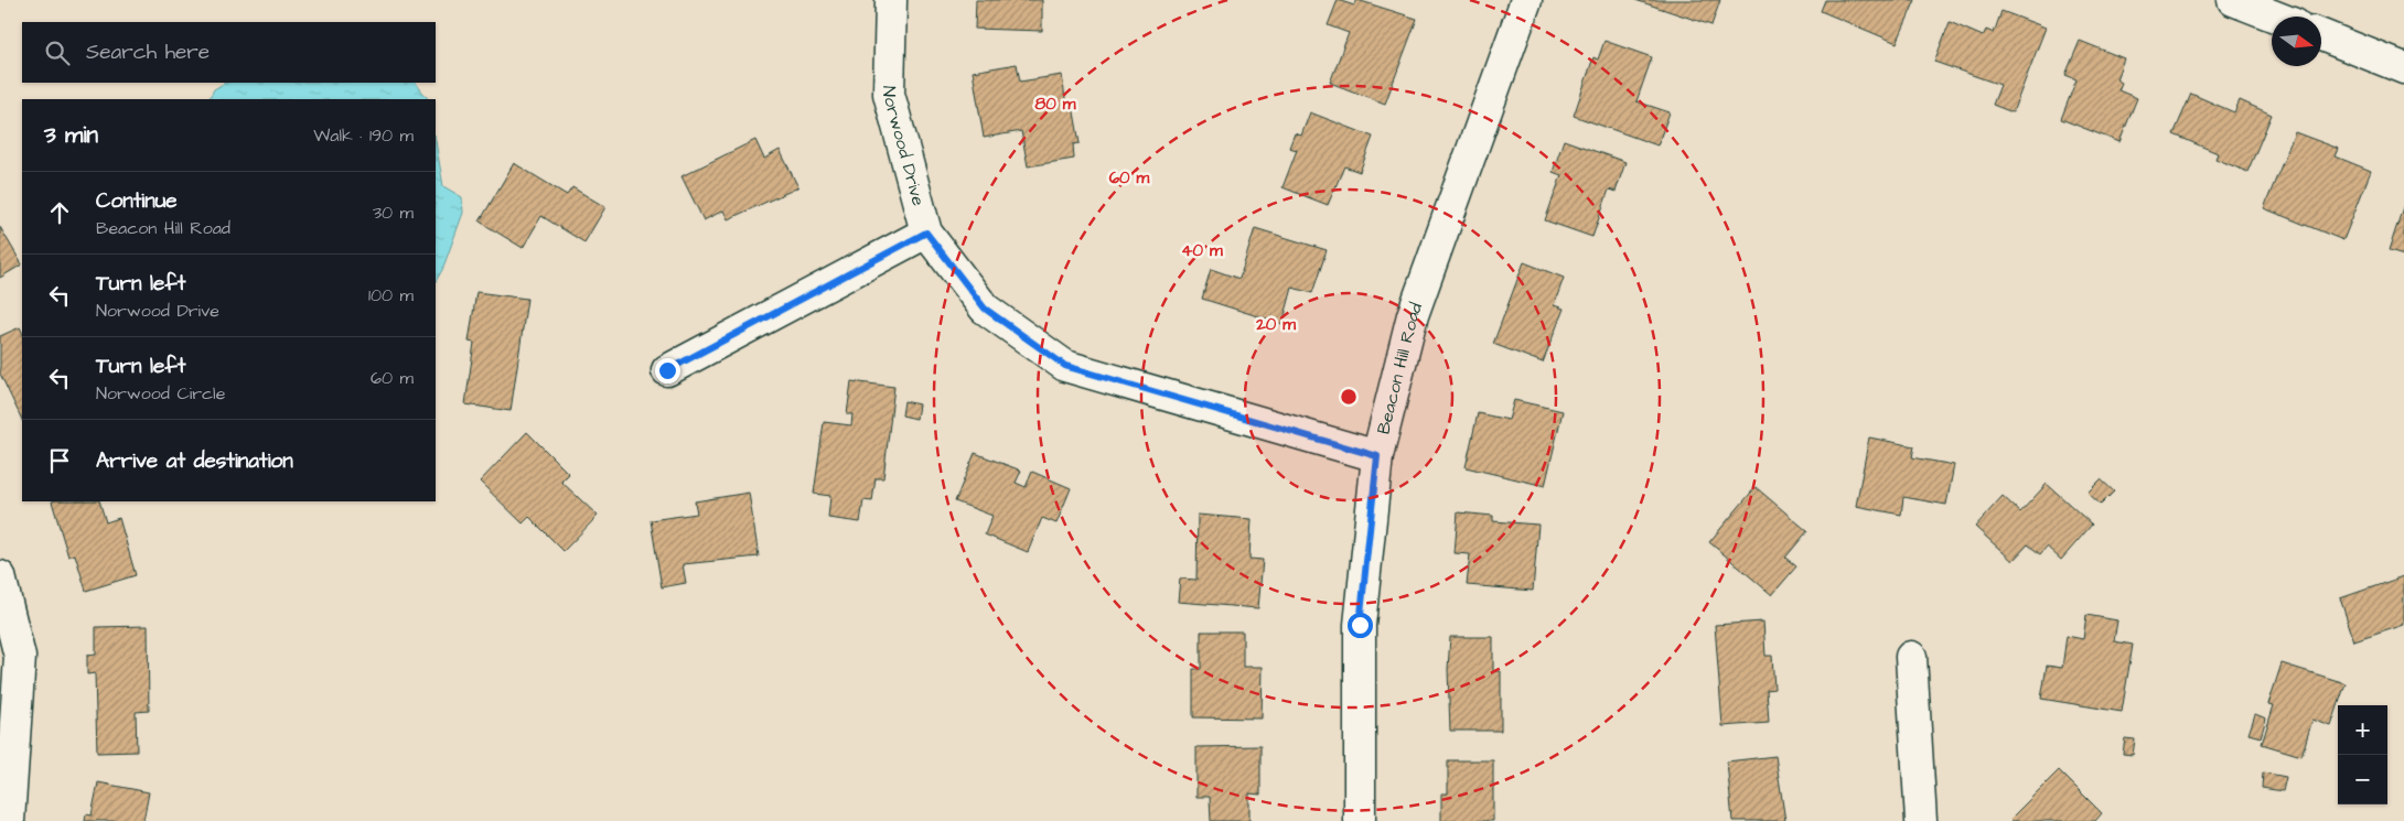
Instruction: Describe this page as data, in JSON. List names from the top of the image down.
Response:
{
  "streets": {
    "street": ["Norwood Drive", "Beacon Hill Road"]
  },
  "crossings": [
    ["Norwood Drive", "Beacon Hill Road"]
  ],
  "north": "right",
  "page": {
    "search": "Search here",
    "heading": ["3 min", "Walk · 190 m"],
    "list": [
      ["Continue", "Beacon Hill Road", "30 m"],
      ["Turn left", "Norwood Drive", "100 m"],
      ["Turn left", "Norwood Circle", "60 m"],
      "Arrive at destination"
    ],
    "map_buttons": ["+", "−"]
  },
  "rings": [
    "80 m",
    "60 m",
    "40 m",
    "20 m"
  ]
}
